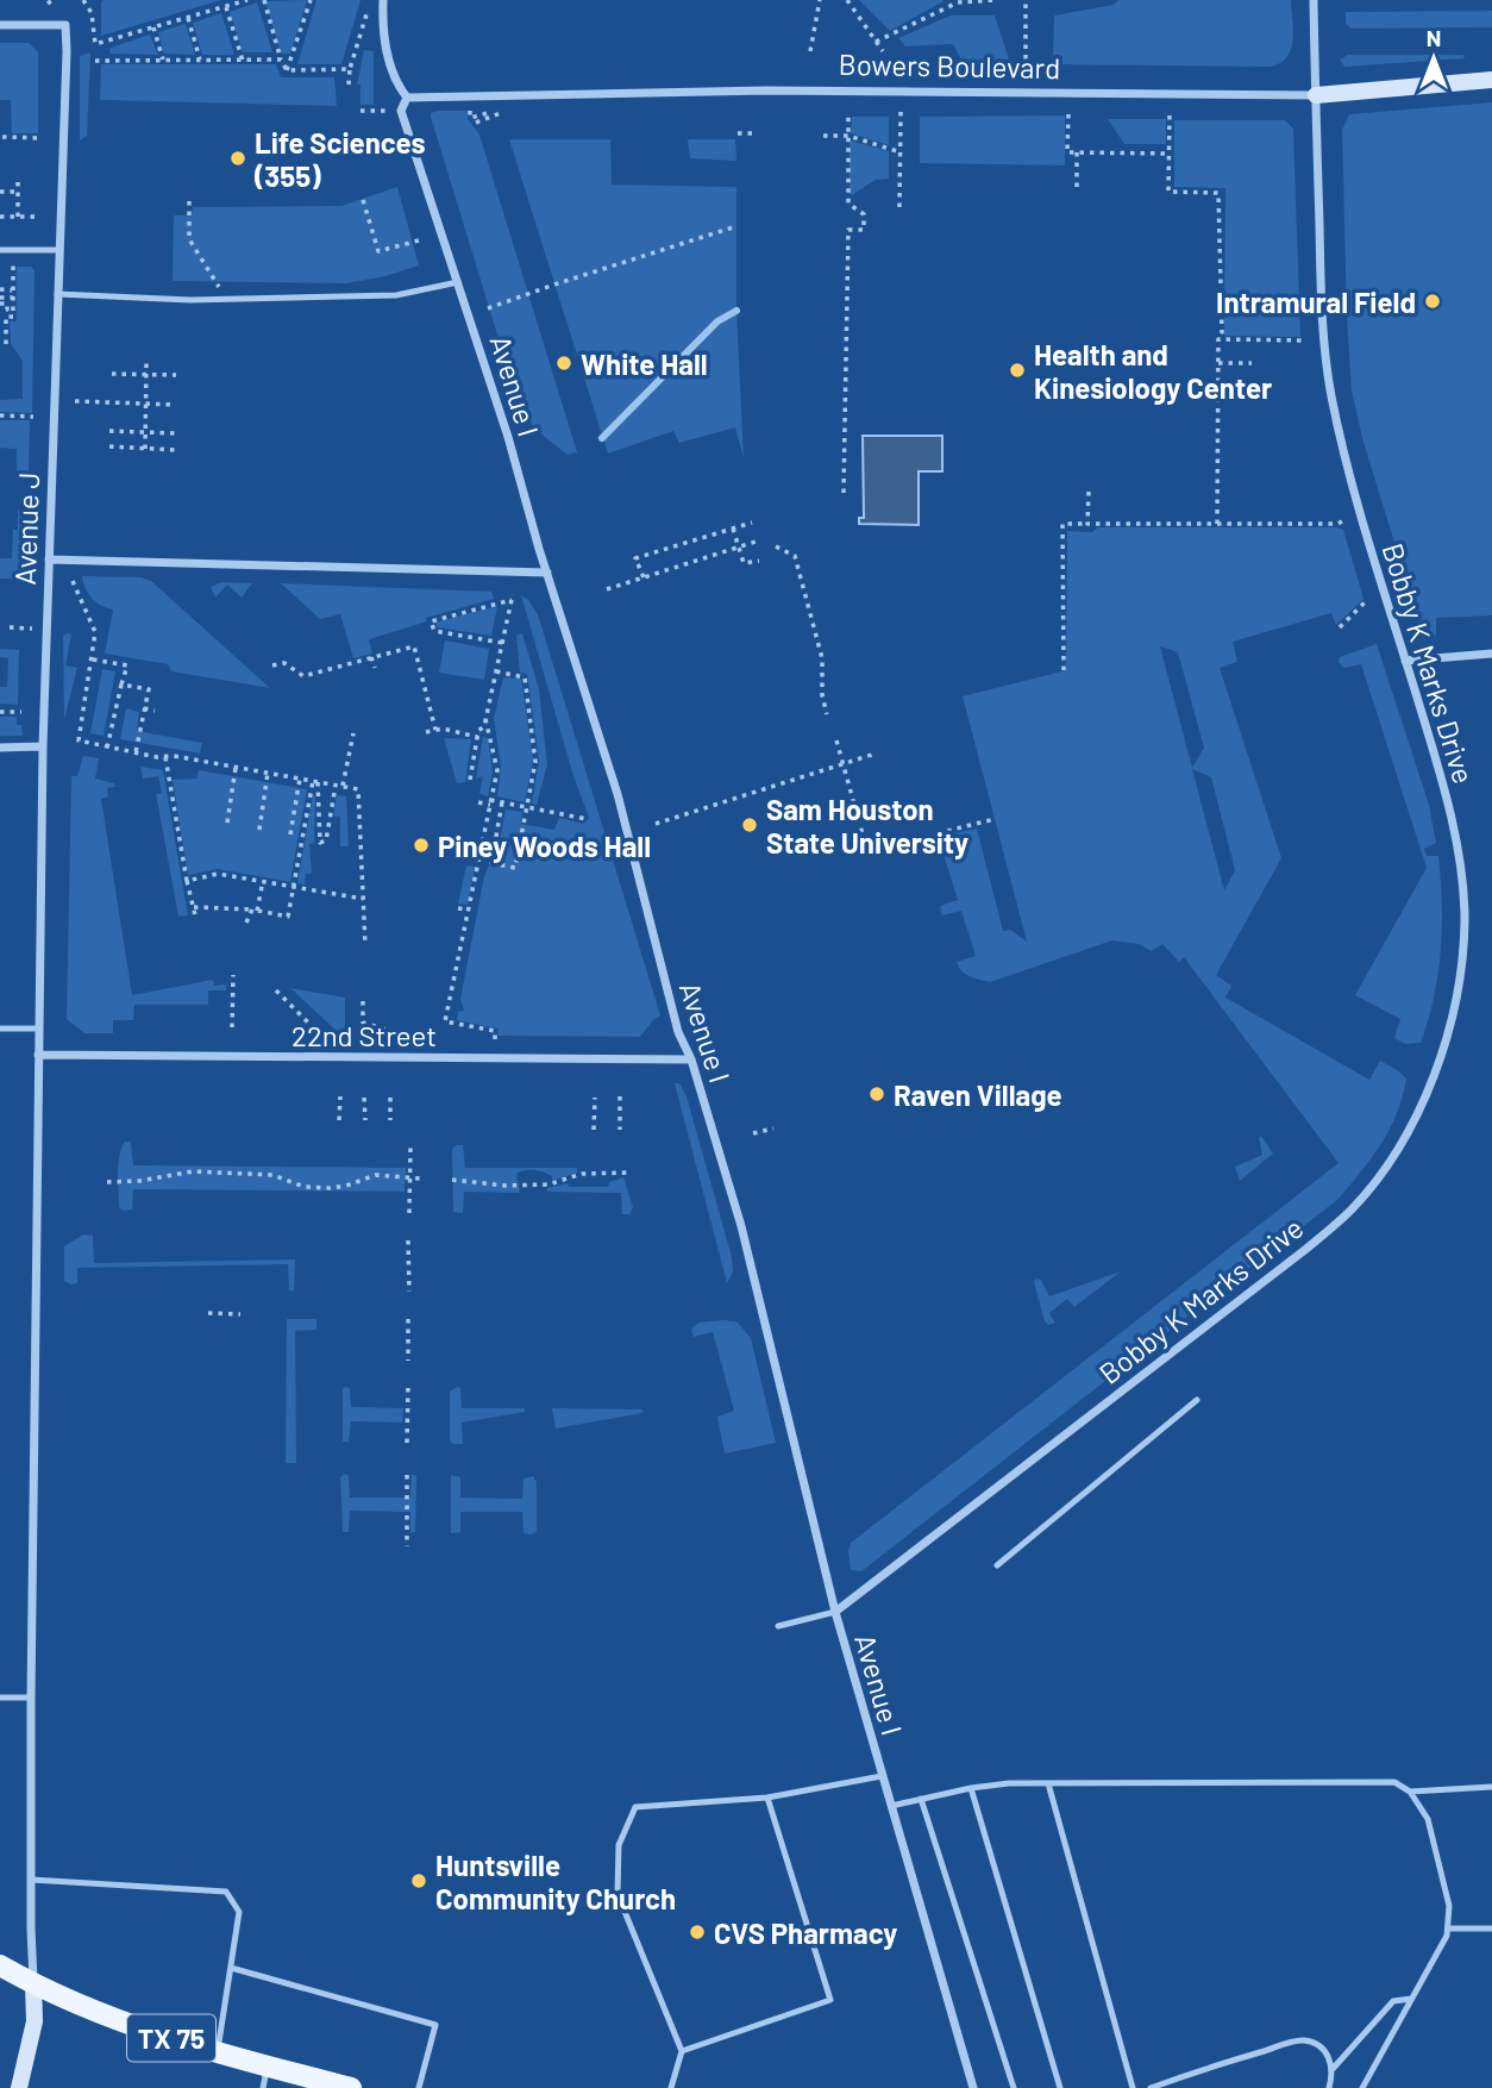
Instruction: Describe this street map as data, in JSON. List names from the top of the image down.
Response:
{
  "streets": {
    "main road": ["TX 75"],
    "street": [
      "Bowers Boulevard",
      "Avenue I",
      "Avenue J",
      "Bobby K Marks Drive",
      "22nd Street"
    ]
  },
  "crossings": [
    ["Bowers Boulevard", "Bobby K Marks Drive"],
    ["Avenue I", "Bobby K Marks Drive"],
    ["Avenue I", "22nd Street"],
    ["Avenue J", "22nd Street"],
    ["Avenue J", "TX 75"]
  ],
  "places": [
    "Life Sciences (355)",
    "Intramural Field",
    "White Hall",
    "Health and Kinesiology Center",
    "Sam Houston State University",
    "Piney Woods Hall",
    "Raven Village",
    "Huntsville Community Church",
    "CVS Pharmacy"
  ],
  "north": "top"
}
